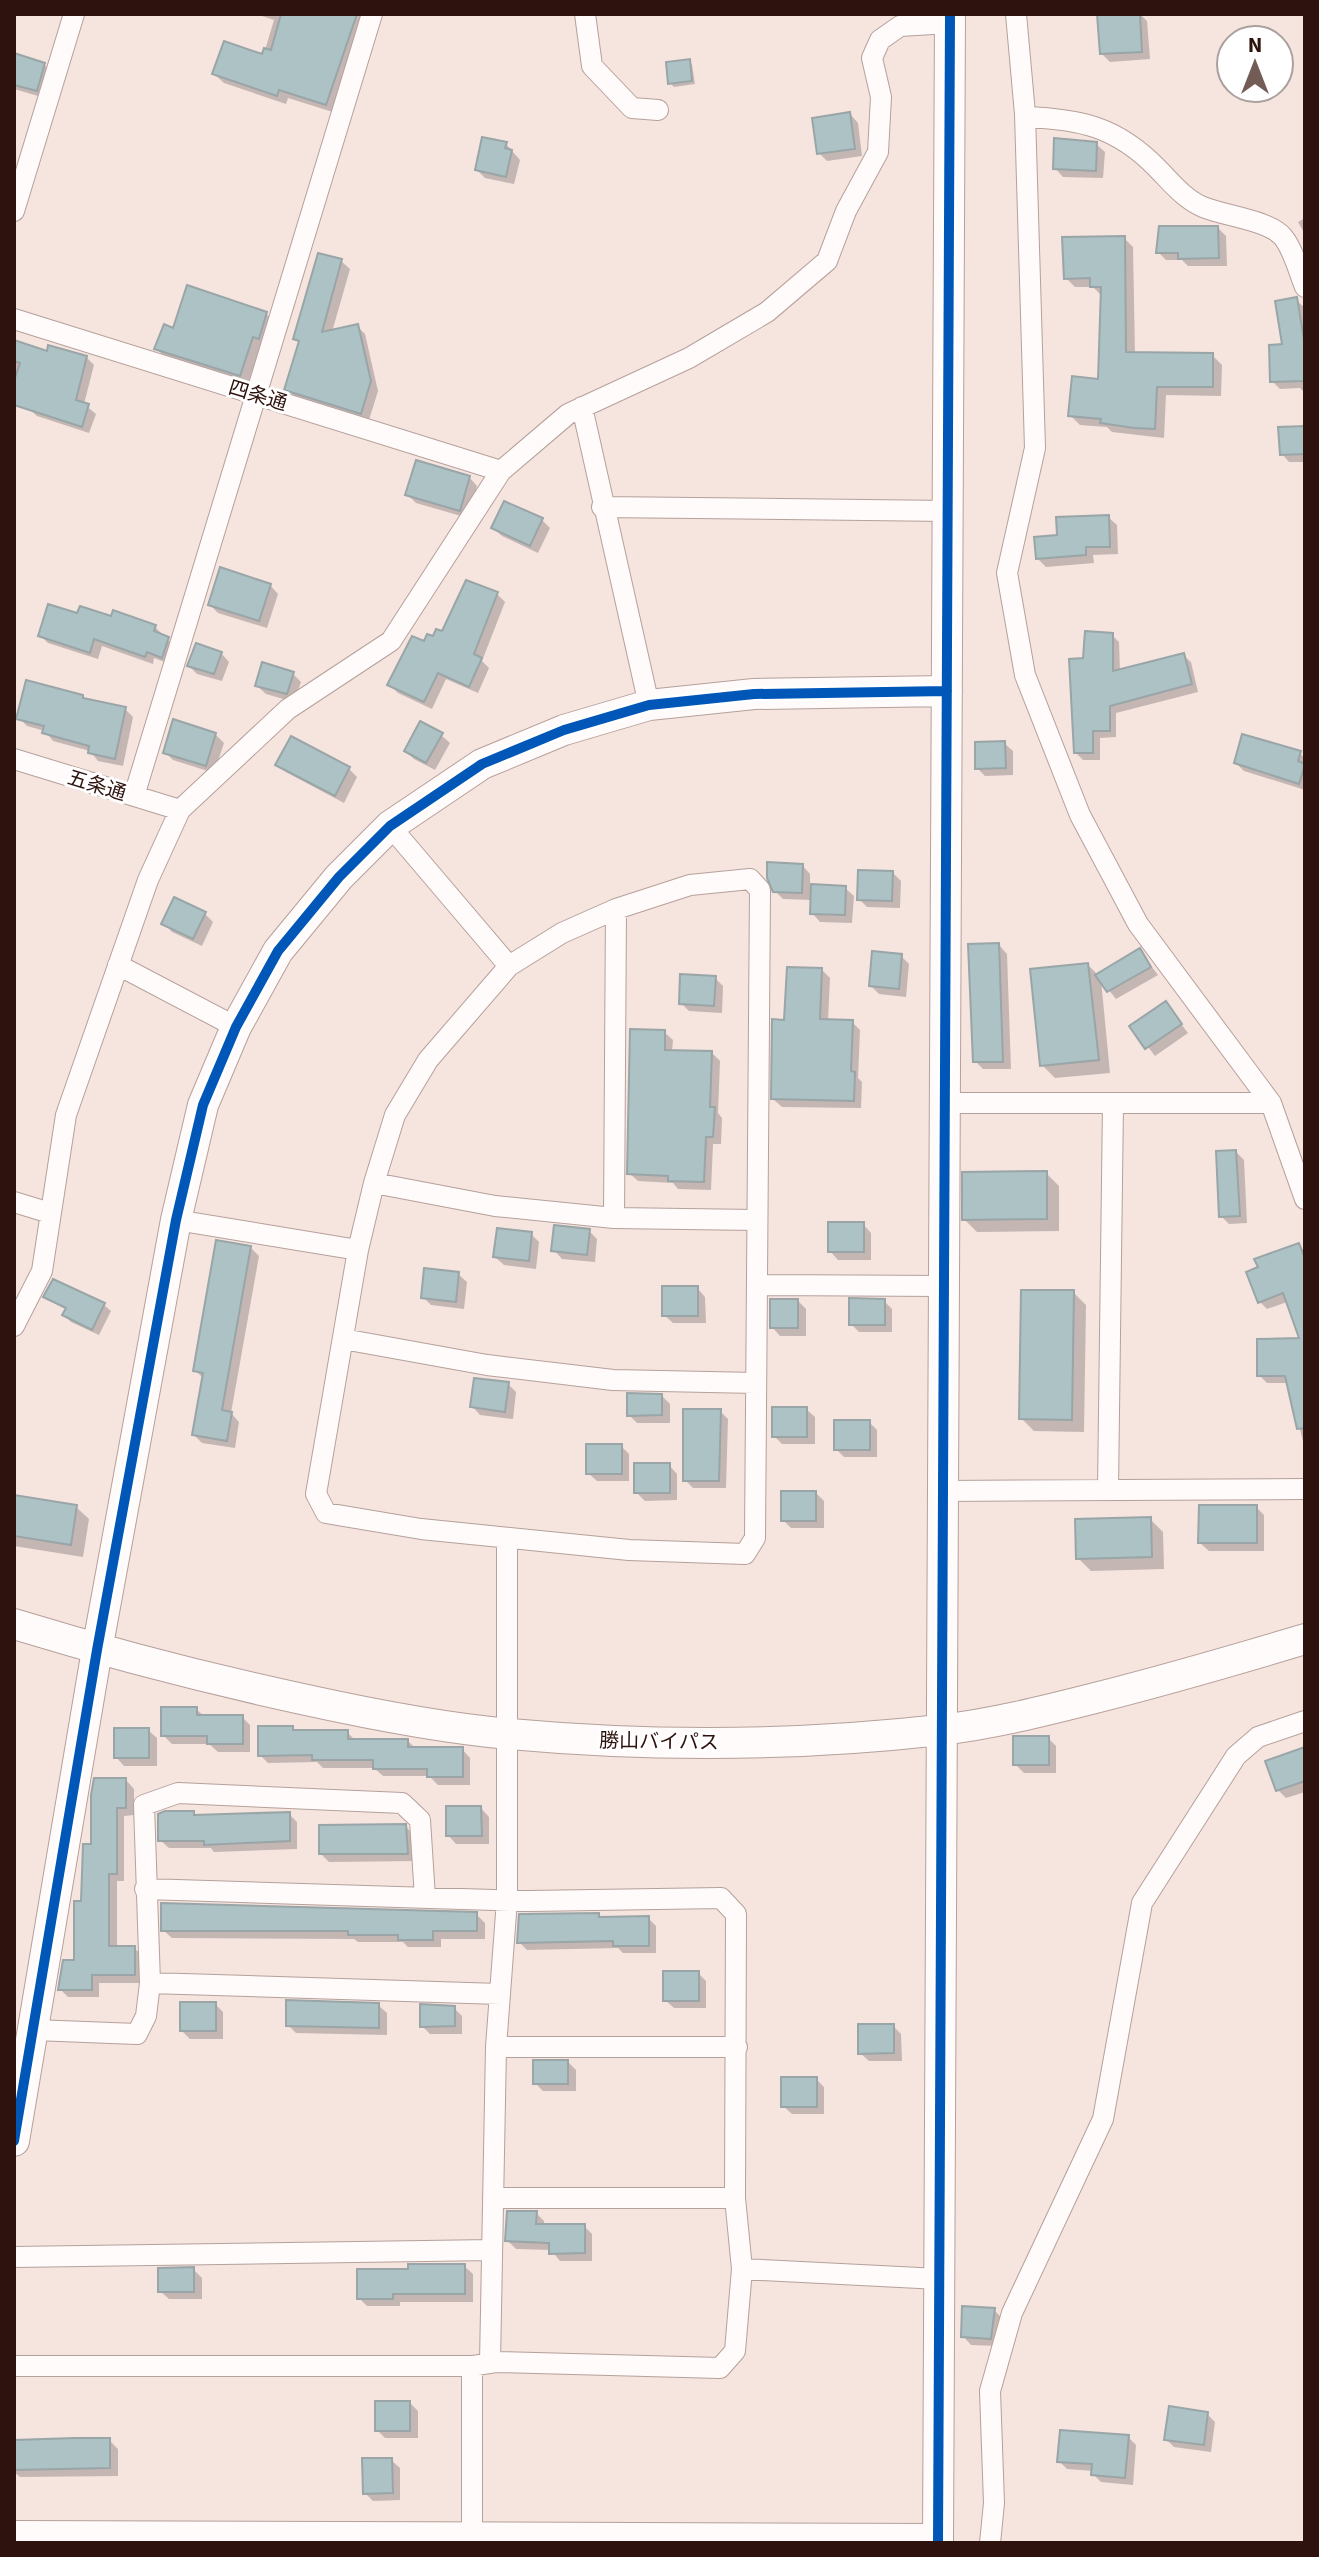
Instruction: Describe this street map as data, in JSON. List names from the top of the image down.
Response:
{
  "streets": {
    "street": ["四条通", "五条通", "勝山バイパス"]
  },
  "north": "top"
}
